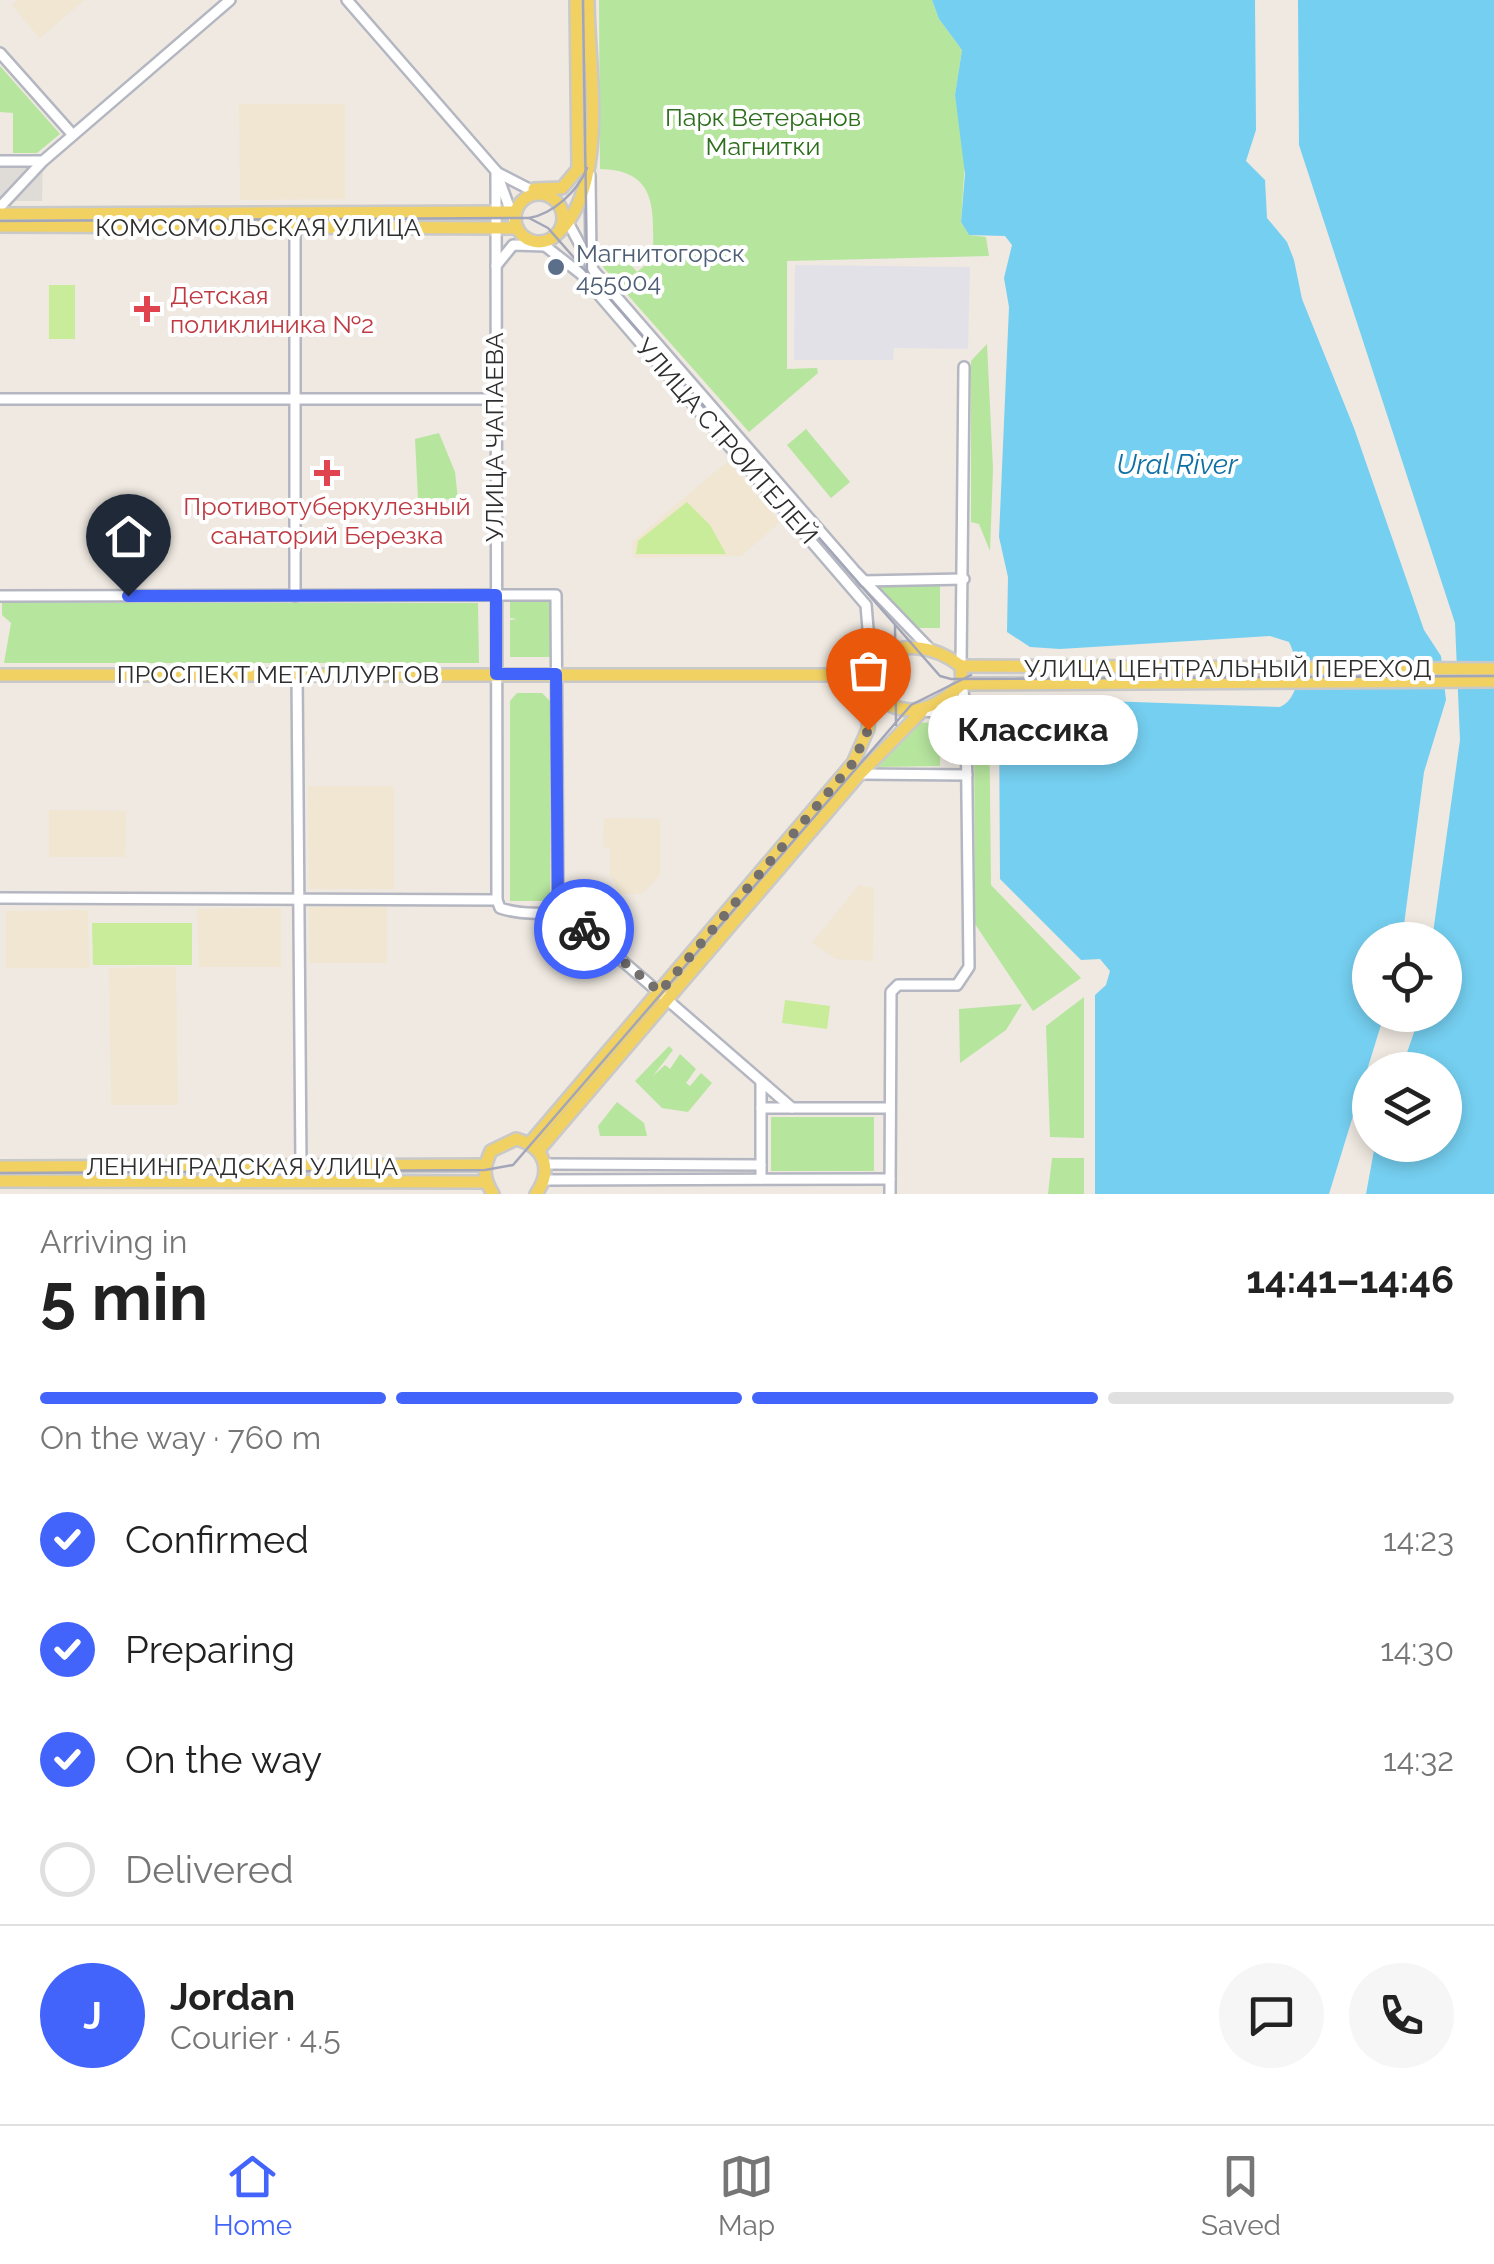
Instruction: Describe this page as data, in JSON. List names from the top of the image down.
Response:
{
  "streets": {
    "main road": [
      "КОМСОМОЛЬСКАЯ УЛИЦА",
      "УЛИЦА ЦЕНТРАЛЬНЫЙ ПЕРЕХОД",
      "ПРОСПЕКТ МЕТАЛЛУРГОВ",
      "ЛЕНИНГРАДСКАЯ УЛИЦА"
    ],
    "street": ["УЛИЦА ЧАПАЕВА", "УЛИЦА СТРОИТЕЛЕЙ"]
  },
  "crossings": [
    ["КОМСОМОЛЬСКАЯ УЛИЦА", "УЛИЦА ЧАПАЕВА"],
    ["КОМСОМОЛЬСКАЯ УЛИЦА", "УЛИЦА СТРОИТЕЛЕЙ"],
    ["УЛИЦА ЧАПАЕВА", "ПРОСПЕКТ МЕТАЛЛУРГОВ"],
    ["УЛИЦА СТРОИТЕЛЕЙ", "УЛИЦА ЦЕНТРАЛЬНЫЙ ПЕРЕХОД"],
    ["УЛИЦА СТРОИТЕЛЕЙ", "ПРОСПЕКТ МЕТАЛЛУРГОВ"],
    ["УЛИЦА ЦЕНТРАЛЬНЫЙ ПЕРЕХОД", "ПРОСПЕКТ МЕТАЛЛУРГОВ"]
  ],
  "water": ["Ural River"],
  "parks": ["Парк Ветеранов Магнитки"],
  "places": {
    "other": ["Магнитогорск 455004", "Классика"],
    "health": ["Детская поликлиника №2", "Противотуберкулезный санаторий Березка"]
  },
  "page": {
    "bubble": "Классика",
    "heading": ["5 min", "Arriving in", "14:41–14:46"],
    "panel": ["Jordan", "Courier · 4.5"],
    "bar": "On the way · 760 m",
    "list": [
      ["Confirmed", "14:23"],
      ["Preparing", "14:30"],
      ["On the way", "14:32"],
      "Delivered"
    ],
    "round": "J",
    "tabs": ["Home", "Map", "Saved"]
  }
}
